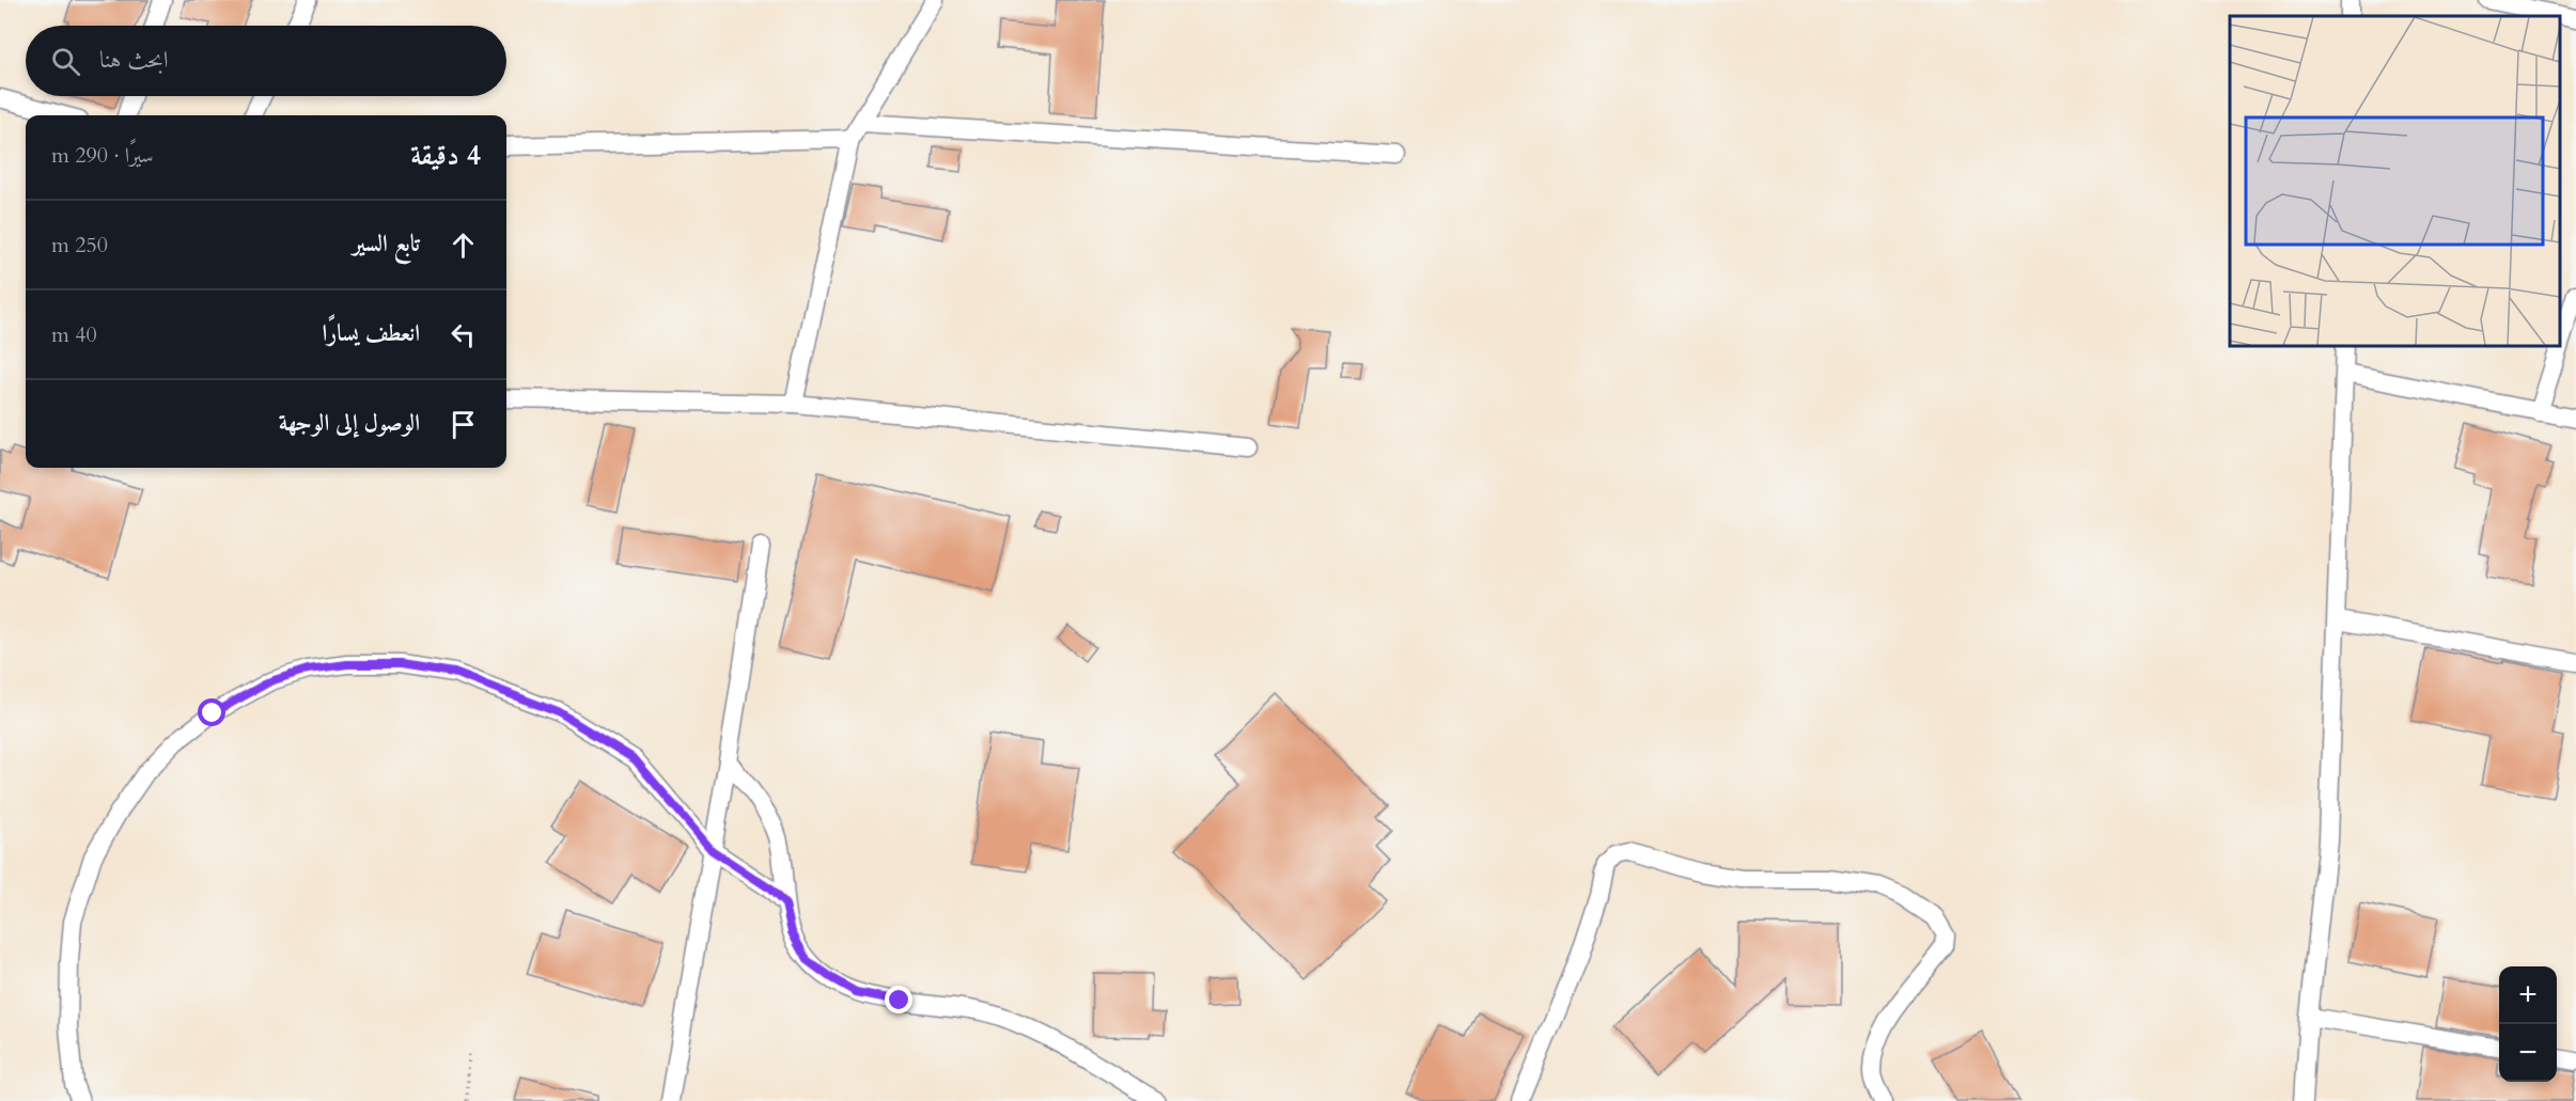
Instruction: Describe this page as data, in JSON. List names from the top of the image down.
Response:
{
  "page": {
    "search": "ابحث هنا",
    "heading": ["4 دقيقة", "سيرًا · 290 m"],
    "list": [
      ["تابع السير", "250 m"],
      ["انعطف يسارًا", "40 m"],
      "الوصول إلى الوجهة"
    ],
    "map_buttons": ["+", "−"]
  }
}
